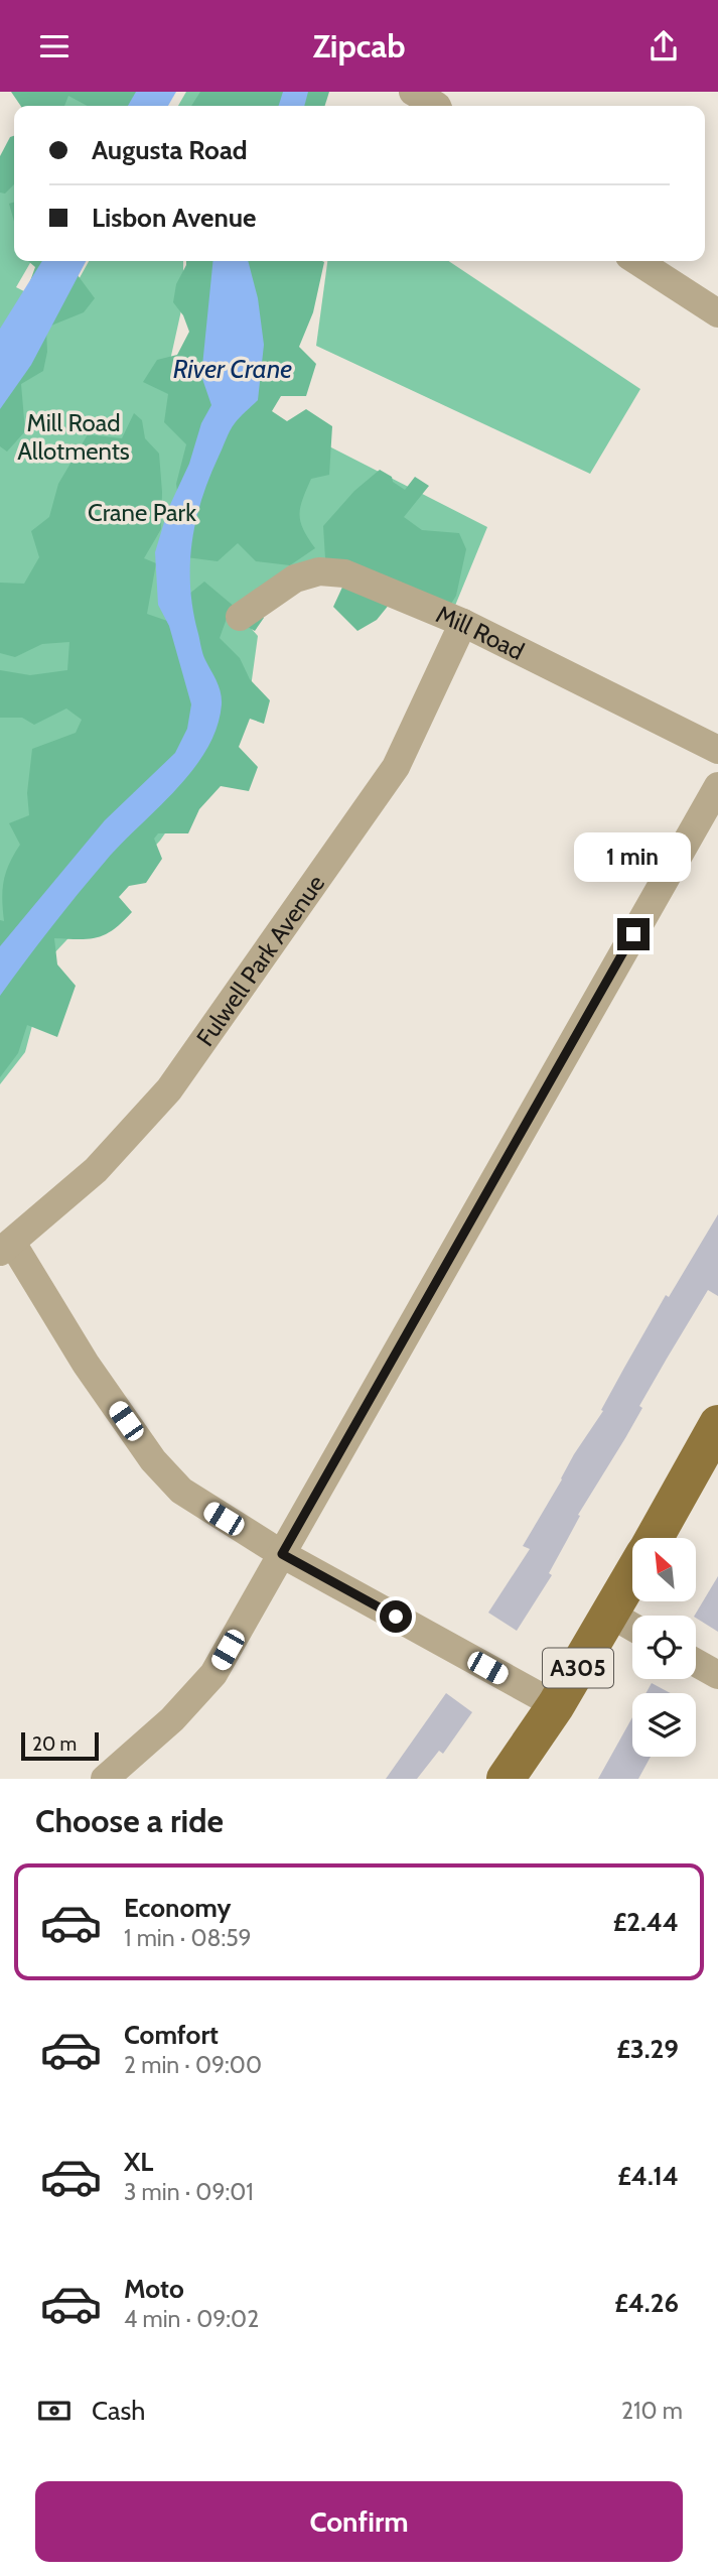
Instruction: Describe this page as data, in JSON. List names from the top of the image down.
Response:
{
  "streets": {
    "main road": ["A305"],
    "street": ["Mill Road", "Fulwell Park Avenue"]
  },
  "crossings": [
    ["Mill Road", "Fulwell Park Avenue"]
  ],
  "water": ["River Crane"],
  "parks": ["Mill Road Allotments", "Crane Park"],
  "scale_bar": "20 m",
  "north": "top left",
  "page": {
    "header": "Zipcab",
    "banner": ["Augusta Road", "Lisbon Avenue"],
    "bubble": "1 min",
    "scale": "20 m",
    "heading": "Choose a ride",
    "list": [
      {
        "name": "Economy",
        "note": "1 min · 08:59",
        "value": "£2.44"
      },
      {
        "name": "Comfort",
        "note": "2 min · 09:00",
        "value": "£3.29"
      },
      {
        "name": "XL",
        "note": "3 min · 09:01",
        "value": "£4.14"
      },
      {
        "name": "Moto",
        "note": "4 min · 09:02",
        "value": "£4.26"
      }
    ],
    "pay": ["Cash", "210 m"],
    "buttons": "Confirm"
  }
}
